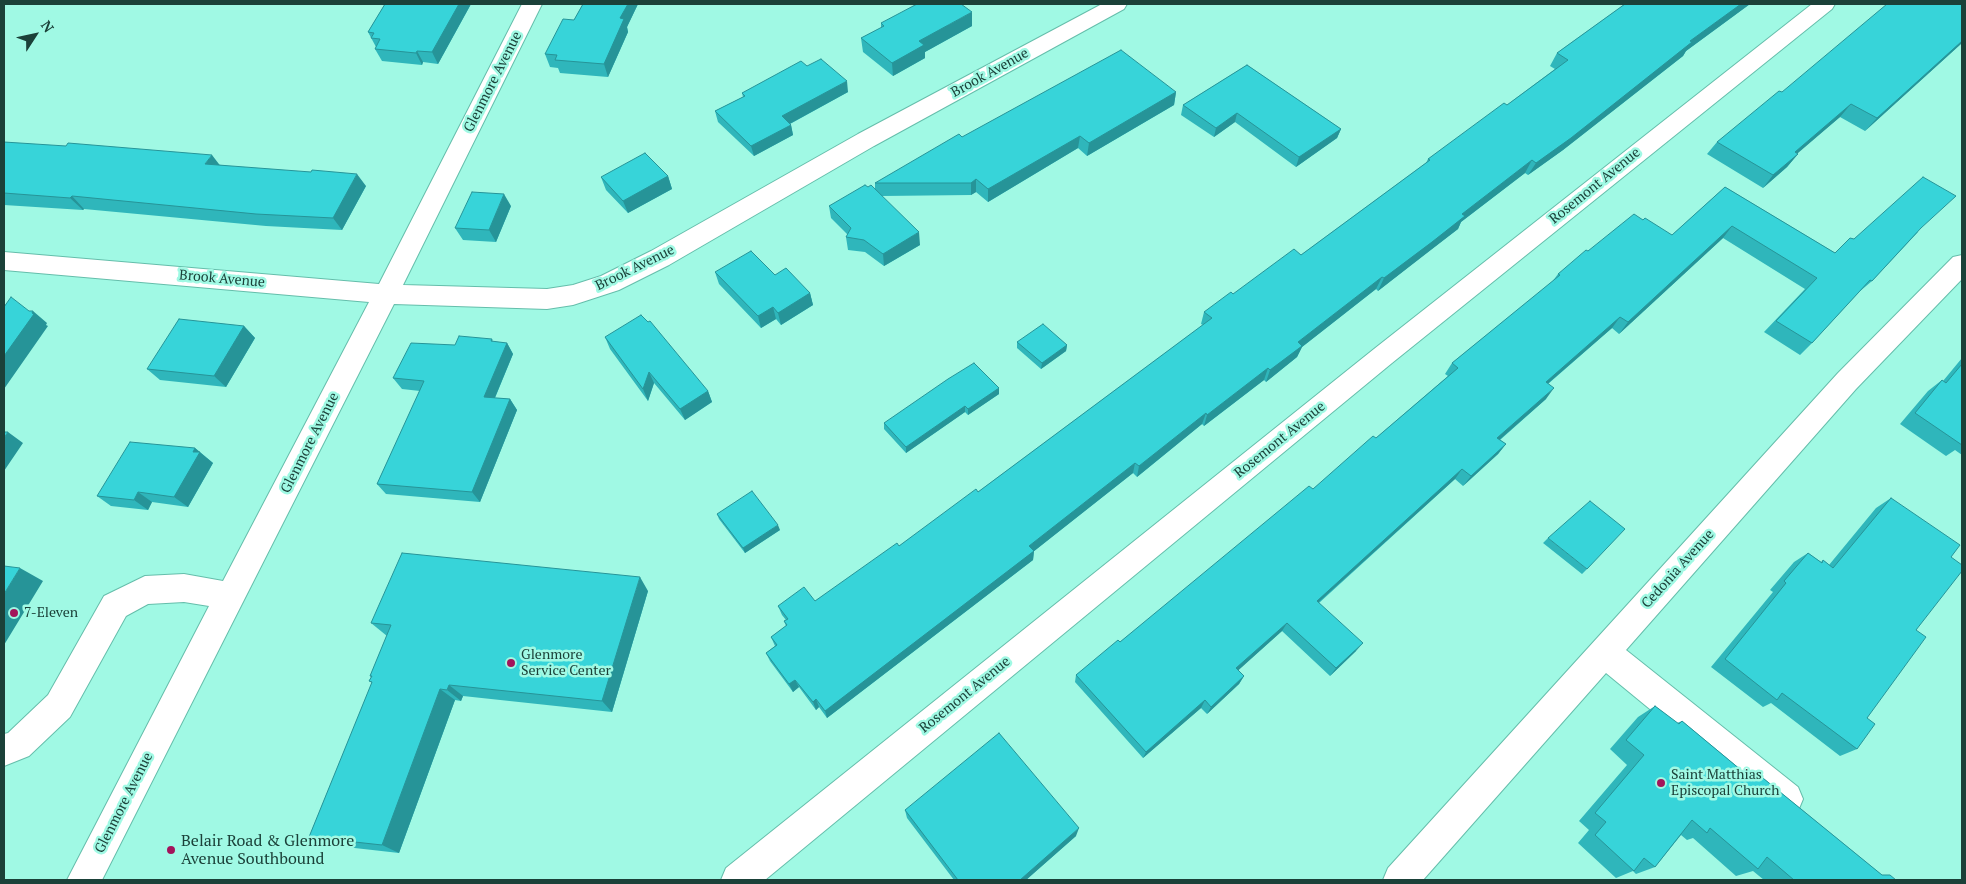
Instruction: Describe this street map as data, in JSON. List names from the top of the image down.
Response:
{
  "streets": {
    "street": [
      "Brook Avenue",
      "Glenmore Avenue",
      "Rosemont Avenue",
      "Cedonia Avenue"
    ]
  },
  "crossings": [
    ["Brook Avenue", "Glenmore Avenue"]
  ],
  "places": [
    "7-Eleven",
    "Glenmore Service Center",
    "Saint Matthias Episcopal Church",
    "Belair Road & Glenmore Avenue Southbound"
  ],
  "north": "top right"
}
